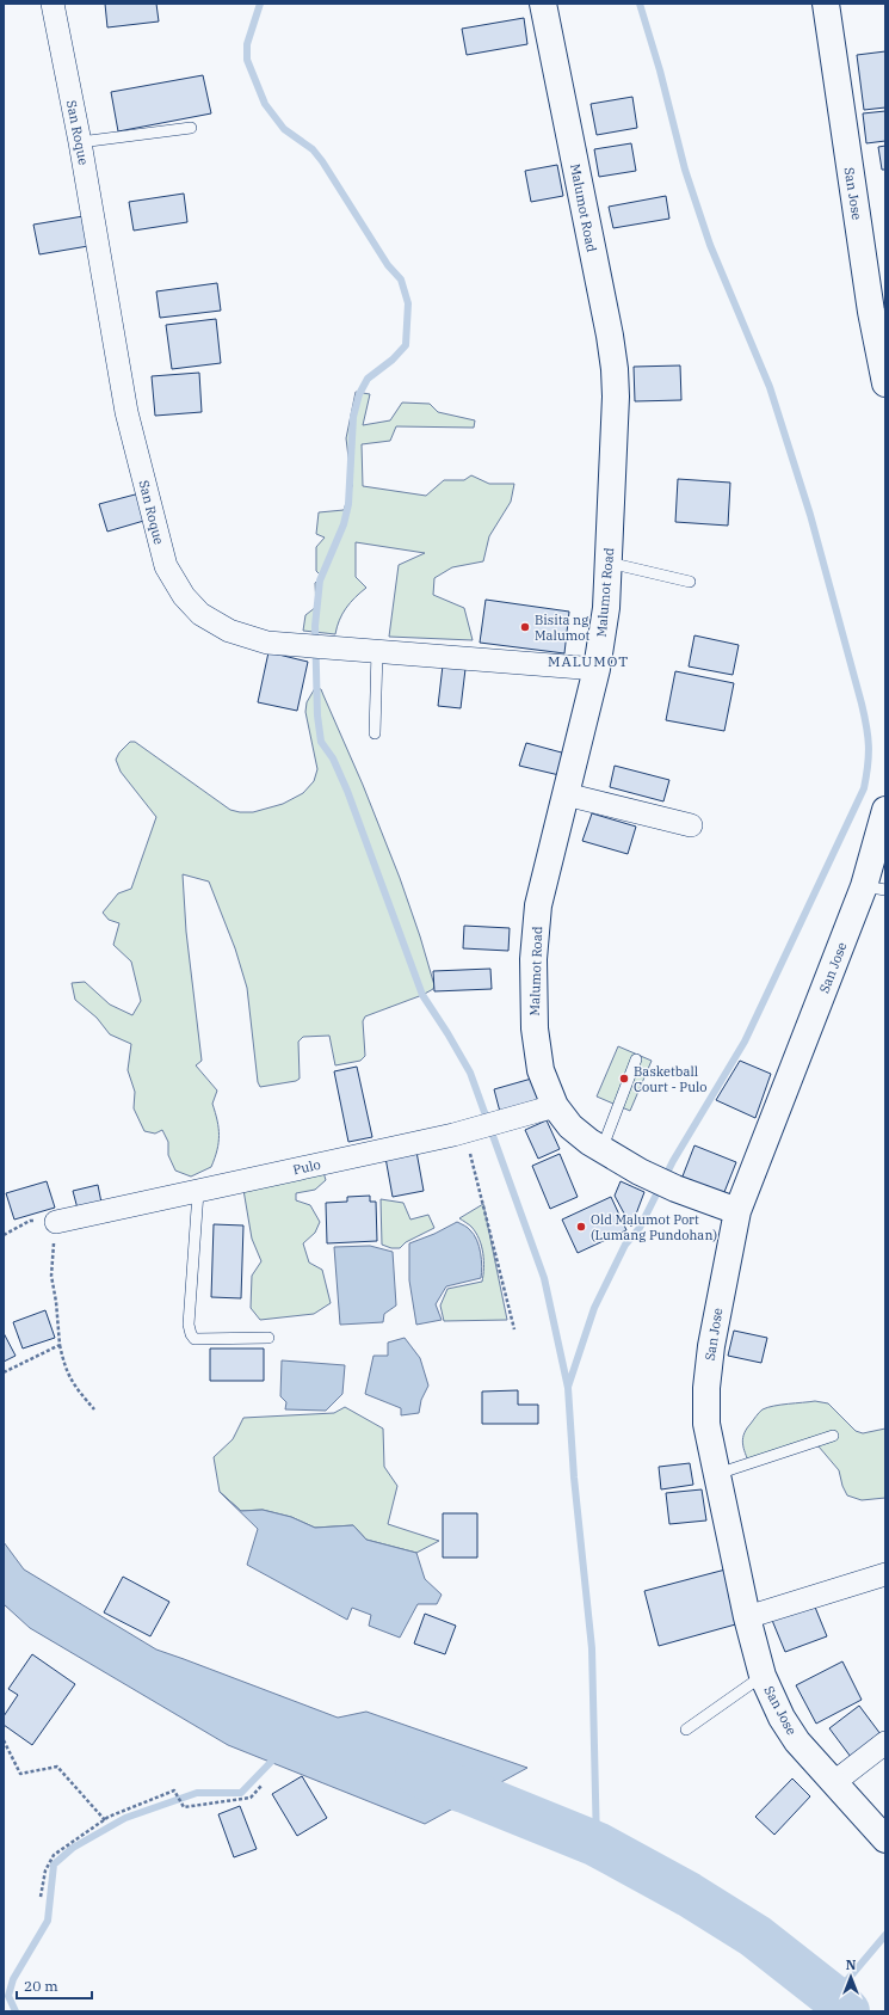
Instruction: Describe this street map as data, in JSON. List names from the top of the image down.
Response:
{
  "streets": {
    "street": [
      "San Roque",
      "San Jose",
      "Malumot Road",
      "Pulo"
    ]
  },
  "crossings": [
    ["San Roque", "Malumot Road"],
    ["San Jose", "Malumot Road"],
    ["Malumot Road", "Pulo"]
  ],
  "districts": ["MALUMOT"],
  "places": ["Bisita ng Malumot", "Basketball Court - Pulo", "Old Malumot Port (Lumang Pundohan)"],
  "scale_bar": "20 m",
  "north": "top"
}
